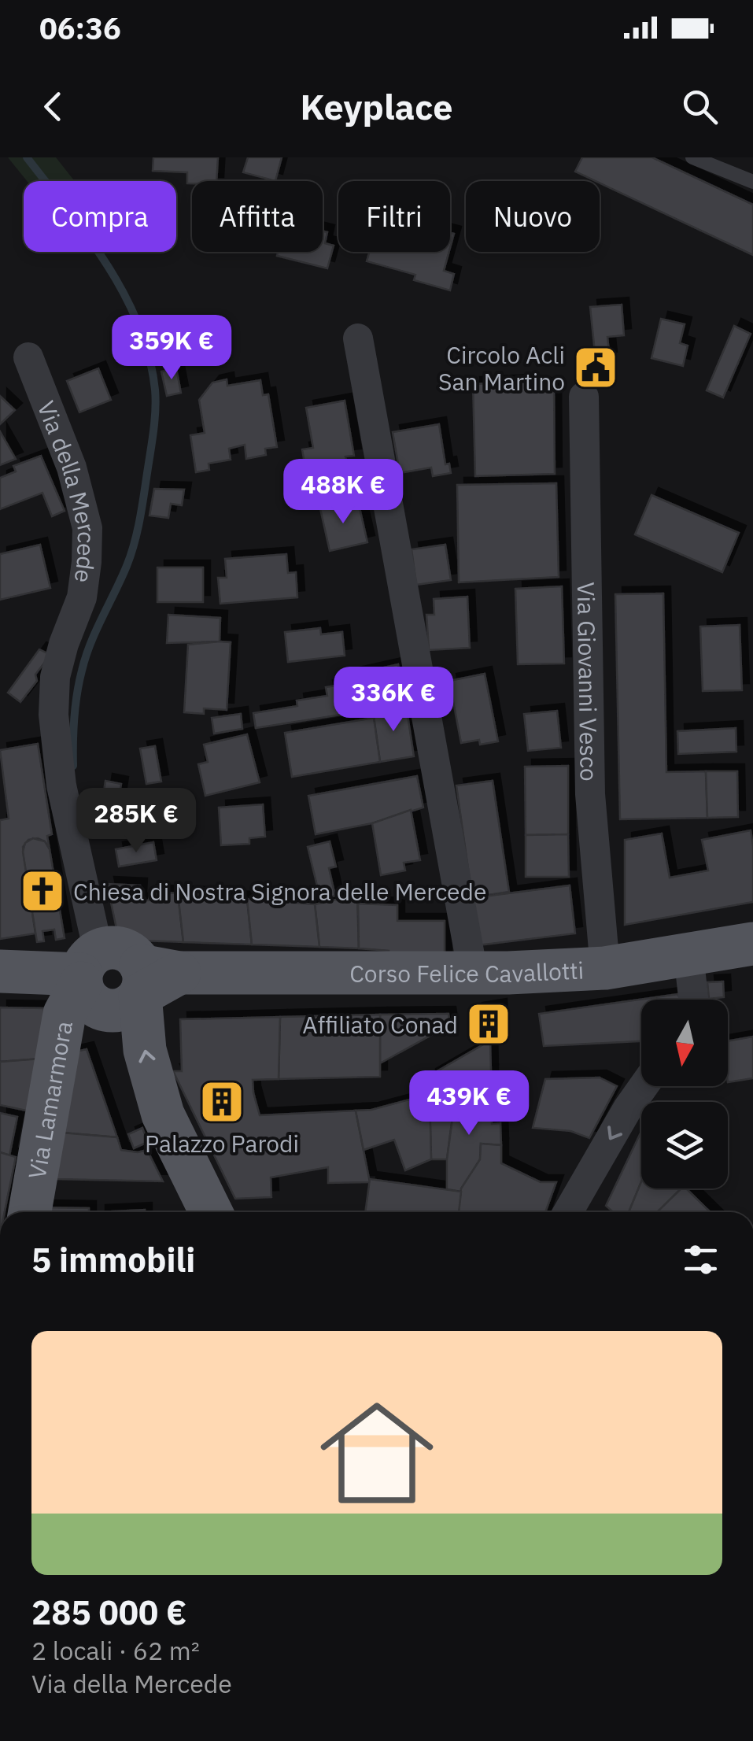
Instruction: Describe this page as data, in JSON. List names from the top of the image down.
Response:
{
  "streets": {
    "main road": ["Corso Felice Cavallotti", "Via Lamarmora"],
    "street": ["Via della Mercede", "Via Giovanni Vesco"]
  },
  "crossings": [
    ["Via della Mercede", "Corso Felice Cavallotti"],
    ["Via della Mercede", "Via Lamarmora"],
    ["Via Giovanni Vesco", "Corso Felice Cavallotti"],
    ["Corso Felice Cavallotti", "Via Lamarmora"]
  ],
  "places": {
    "public building": ["Circolo Acli San Martino"],
    "church": ["Chiesa di Nostra Signora delle Mercede"],
    "building": ["Affiliato Conad", "Palazzo Parodi"]
  },
  "north": "bottom",
  "page": {
    "status": "06:36",
    "header": "Keyplace",
    "chip": [
      "Compra",
      "Affitta",
      "Filtri",
      "Nuovo"
    ],
    "price": [
      "359K €",
      "488K €",
      "336K €",
      "285K €",
      "439K €"
    ],
    "heading": "5 immobili",
    "list": [
      {
        "name": "285 000 €",
        "note": "2 locali · 62 m² · Via della Mercede"
      }
    ]
  }
}
